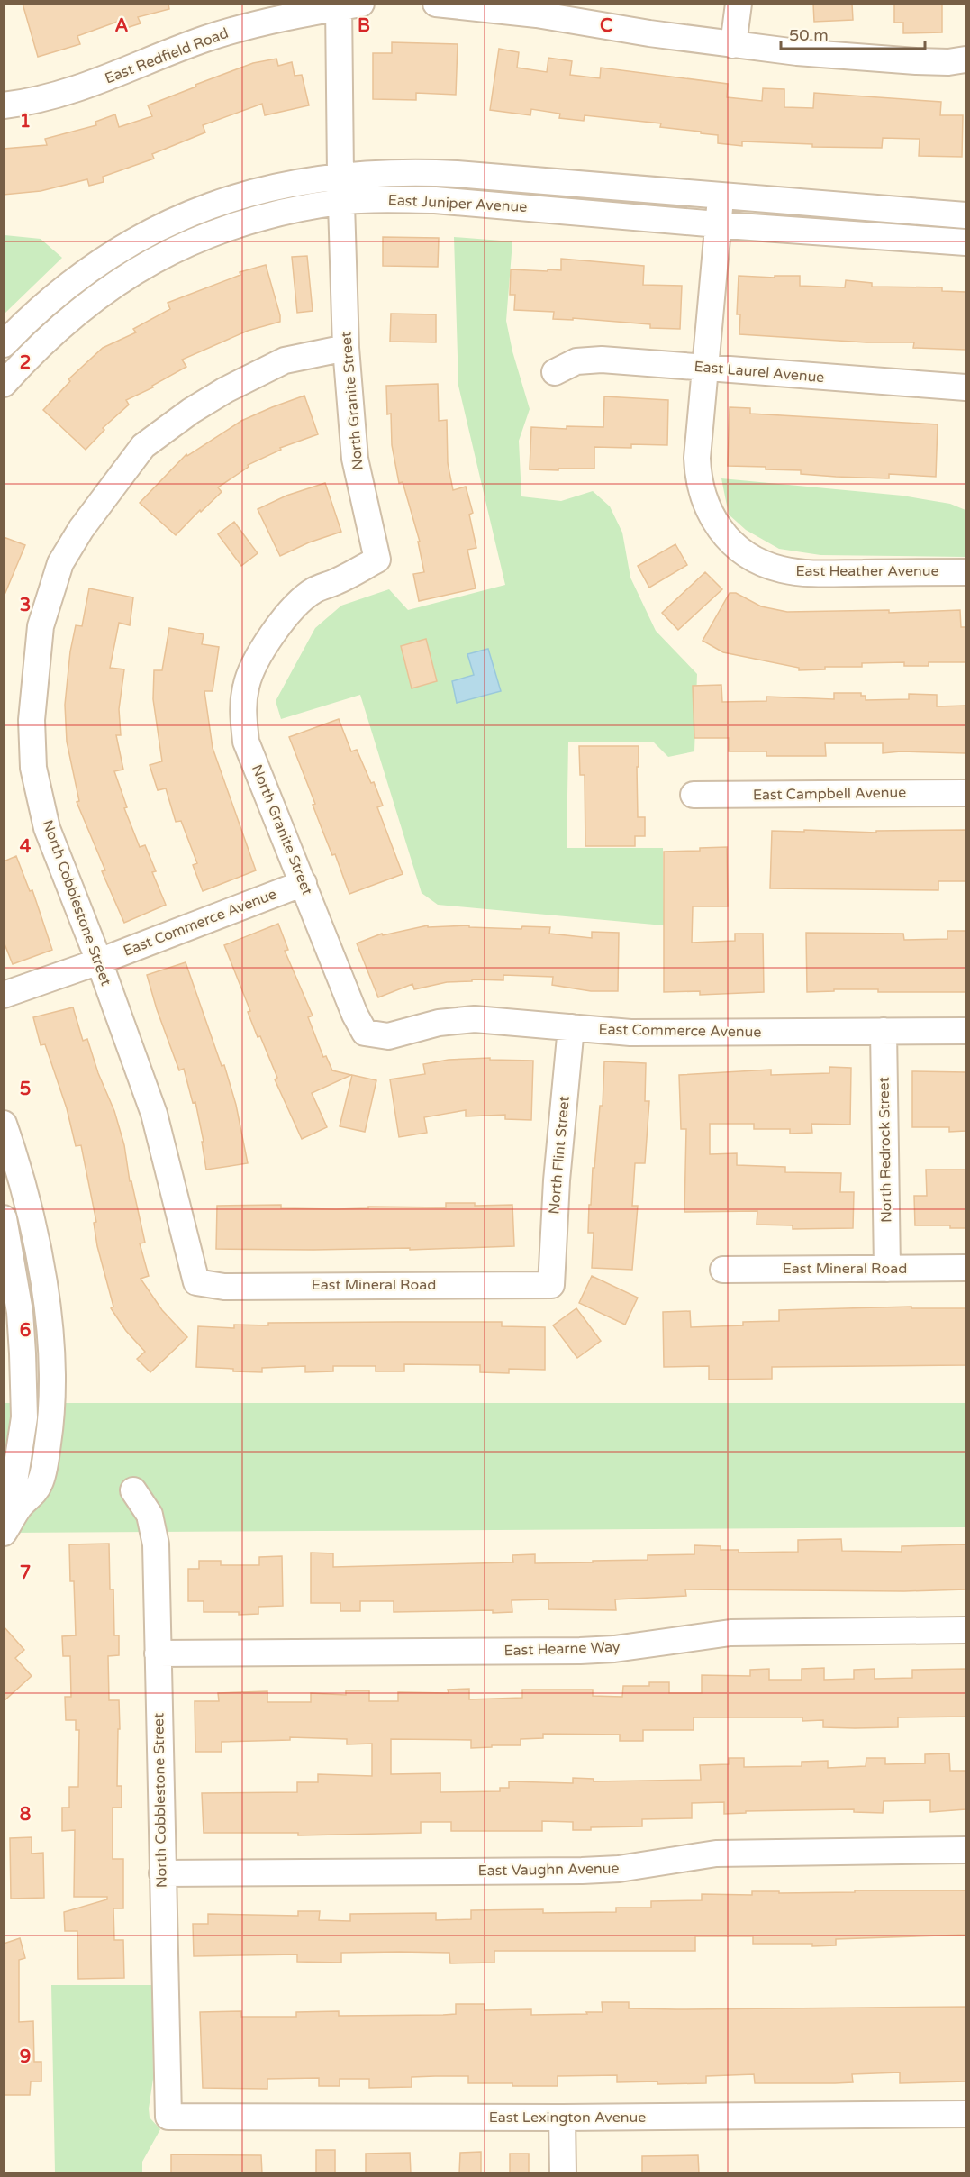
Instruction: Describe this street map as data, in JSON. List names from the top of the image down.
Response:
{
  "streets": {
    "street": [
      "East Redfield Road",
      "East Juniper Avenue",
      "East Laurel Avenue",
      "North Granite Street",
      "East Heather Avenue",
      "East Campbell Avenue",
      "North Cobblestone Street",
      "East Commerce Avenue",
      "North Redrock Street",
      "North Flint Street",
      "East Mineral Road",
      "East Hearne Way",
      "East Vaughn Avenue",
      "East Lexington Avenue"
    ]
  },
  "crossings": [
    ["East Redfield Road", "North Granite Street"],
    ["East Juniper Avenue", "North Granite Street"],
    ["East Juniper Avenue", "East Heather Avenue"],
    ["East Laurel Avenue", "East Heather Avenue"],
    ["North Granite Street", "North Cobblestone Street"],
    ["North Granite Street", "East Commerce Avenue"],
    ["North Cobblestone Street", "East Commerce Avenue"],
    ["North Cobblestone Street", "East Mineral Road"],
    ["North Cobblestone Street", "East Hearne Way"],
    ["North Cobblestone Street", "East Vaughn Avenue"],
    ["North Cobblestone Street", "East Lexington Avenue"],
    ["East Commerce Avenue", "North Redrock Street"],
    ["East Commerce Avenue", "North Flint Street"],
    ["North Redrock Street", "East Mineral Road"],
    ["North Flint Street", "East Mineral Road"]
  ],
  "scale_bar": "50 m",
  "grid": {
    "columns": ["A", "B", "C"],
    "rows": [
      "1",
      "2",
      "3",
      "4",
      "5",
      "6",
      "7",
      "8",
      "9"
    ]
  }
}
